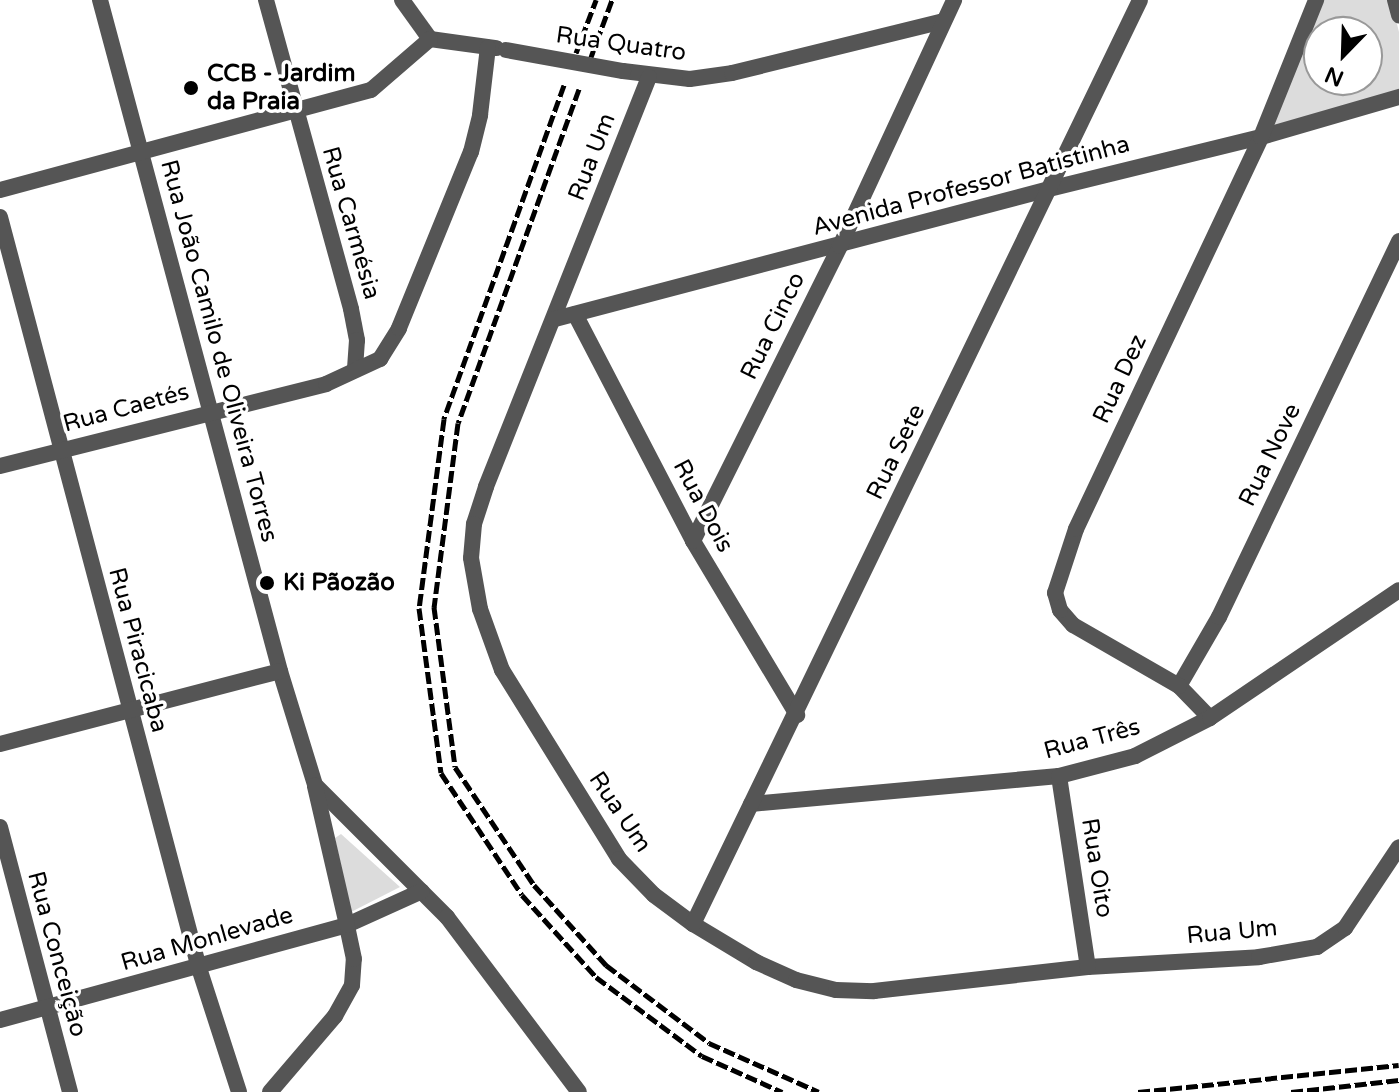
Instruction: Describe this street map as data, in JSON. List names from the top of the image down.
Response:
{
  "streets": {
    "street": [
      "Rua Quatro",
      "Rua Um",
      "Avenida Professor Batistinha",
      "Rua Carmésia",
      "Rua Cinco",
      "Rua João Camilo de Oliveira Torres",
      "Rua Dez",
      "Rua Caetés",
      "Rua Sete",
      "Rua Nove",
      "Rua Dois",
      "Rua Piracicaba",
      "Rua Três",
      "Rua Oito",
      "Rua Monlevade",
      "Rua Conceição"
    ]
  },
  "crossings": [
    ["Rua Quatro", "Rua Um"],
    ["Rua Quatro", "Rua Cinco"],
    ["Rua Quatro", "Rua Caetés"],
    ["Rua Um", "Avenida Professor Batistinha"],
    ["Rua Um", "Rua Sete"],
    ["Rua Um", "Rua Oito"],
    ["Avenida Professor Batistinha", "Rua Cinco"],
    ["Avenida Professor Batistinha", "Rua Dez"],
    ["Avenida Professor Batistinha", "Rua Sete"],
    ["Avenida Professor Batistinha", "Rua Dois"],
    ["Rua Carmésia", "Rua Caetés"],
    ["Rua Cinco", "Rua Dois"],
    ["Rua João Camilo de Oliveira Torres", "Rua Caetés"],
    ["Rua João Camilo de Oliveira Torres", "Rua Monlevade"],
    ["Rua Dez", "Rua Nove"],
    ["Rua Dez", "Rua Três"],
    ["Rua Caetés", "Rua Piracicaba"],
    ["Rua Sete", "Rua Dois"],
    ["Rua Sete", "Rua Três"],
    ["Rua Piracicaba", "Rua Monlevade"],
    ["Rua Três", "Rua Oito"],
    ["Rua Monlevade", "Rua Conceição"]
  ],
  "places": ["CCB - Jardim da Praia", "Ki Pãozão"],
  "north": "bottom left"
}
